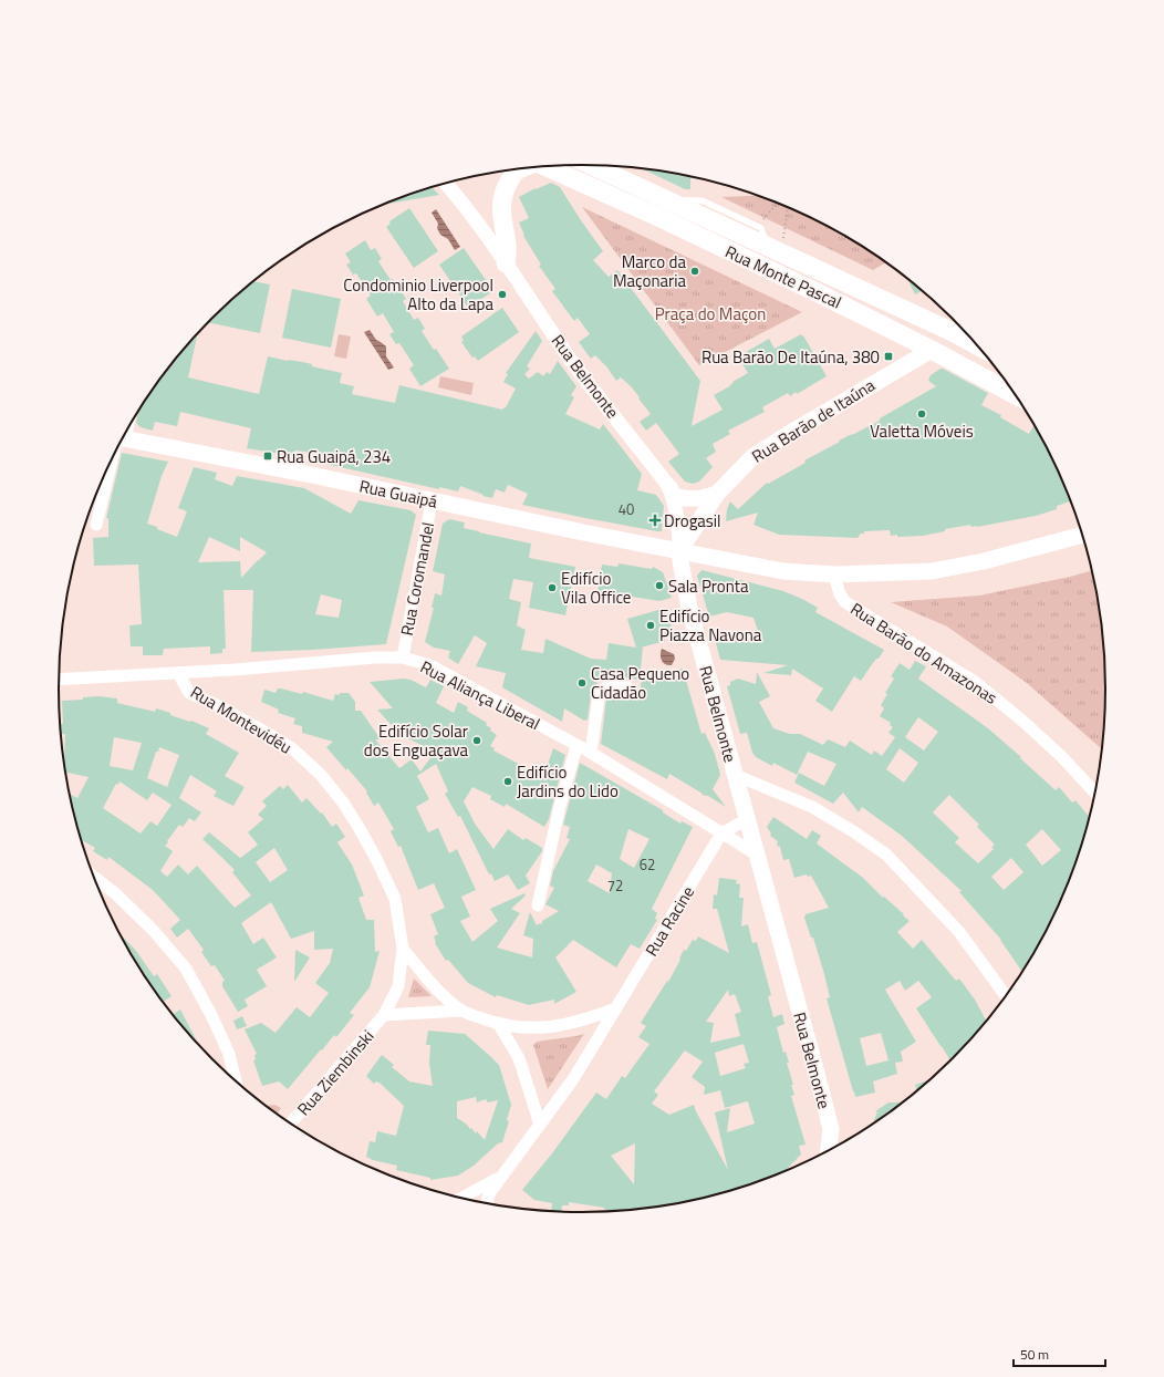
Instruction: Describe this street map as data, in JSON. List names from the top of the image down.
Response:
{
  "streets": {
    "main road": [
      "Rua Monte Pascal",
      "Rua Belmonte",
      "Rua Barão de Itaúna",
      "Rua Guaipá"
    ],
    "street": [
      "Rua Coromandel",
      "Rua Barão do Amazonas",
      "Rua Aliança Liberal",
      "Rua Montevidéu",
      "Rua Racine",
      "Rua Ziembinski"
    ]
  },
  "crossings": [
    ["Rua Monte Pascal", "Rua Barão de Itaúna"],
    ["Rua Belmonte", "Rua Barão de Itaúna"],
    ["Rua Belmonte", "Rua Guaipá"],
    ["Rua Belmonte", "Rua Aliança Liberal"],
    ["Rua Barão de Itaúna", "Rua Guaipá"],
    ["Rua Guaipá", "Rua Coromandel"],
    ["Rua Guaipá", "Rua Barão do Amazonas"],
    ["Rua Coromandel", "Rua Aliança Liberal"],
    ["Rua Aliança Liberal", "Rua Montevidéu"],
    ["Rua Aliança Liberal", "Rua Racine"],
    ["Rua Montevidéu", "Rua Ziembinski"]
  ],
  "parks": ["Praça do Maçon"],
  "places": {
    "other": [
      "Marco da Maçonaria",
      "Condominio Liverpool Alto da Lapa",
      "Valetta Móveis",
      "Sala Pronta",
      "Edifício Vila Office",
      "Edifício Piazza Navona",
      "Casa Pequeno Cidadão",
      "Edifício Solar dos Enguaçava",
      "Edifício Jardins do Lido"
    ],
    "transit": ["Rua Barão De Itaúna, 380", "Rua Guaipá, 234"],
    "health": ["Drogasil"]
  },
  "house_numbers": ["40", "62", "72"],
  "scale_bar": "50 m"
}
